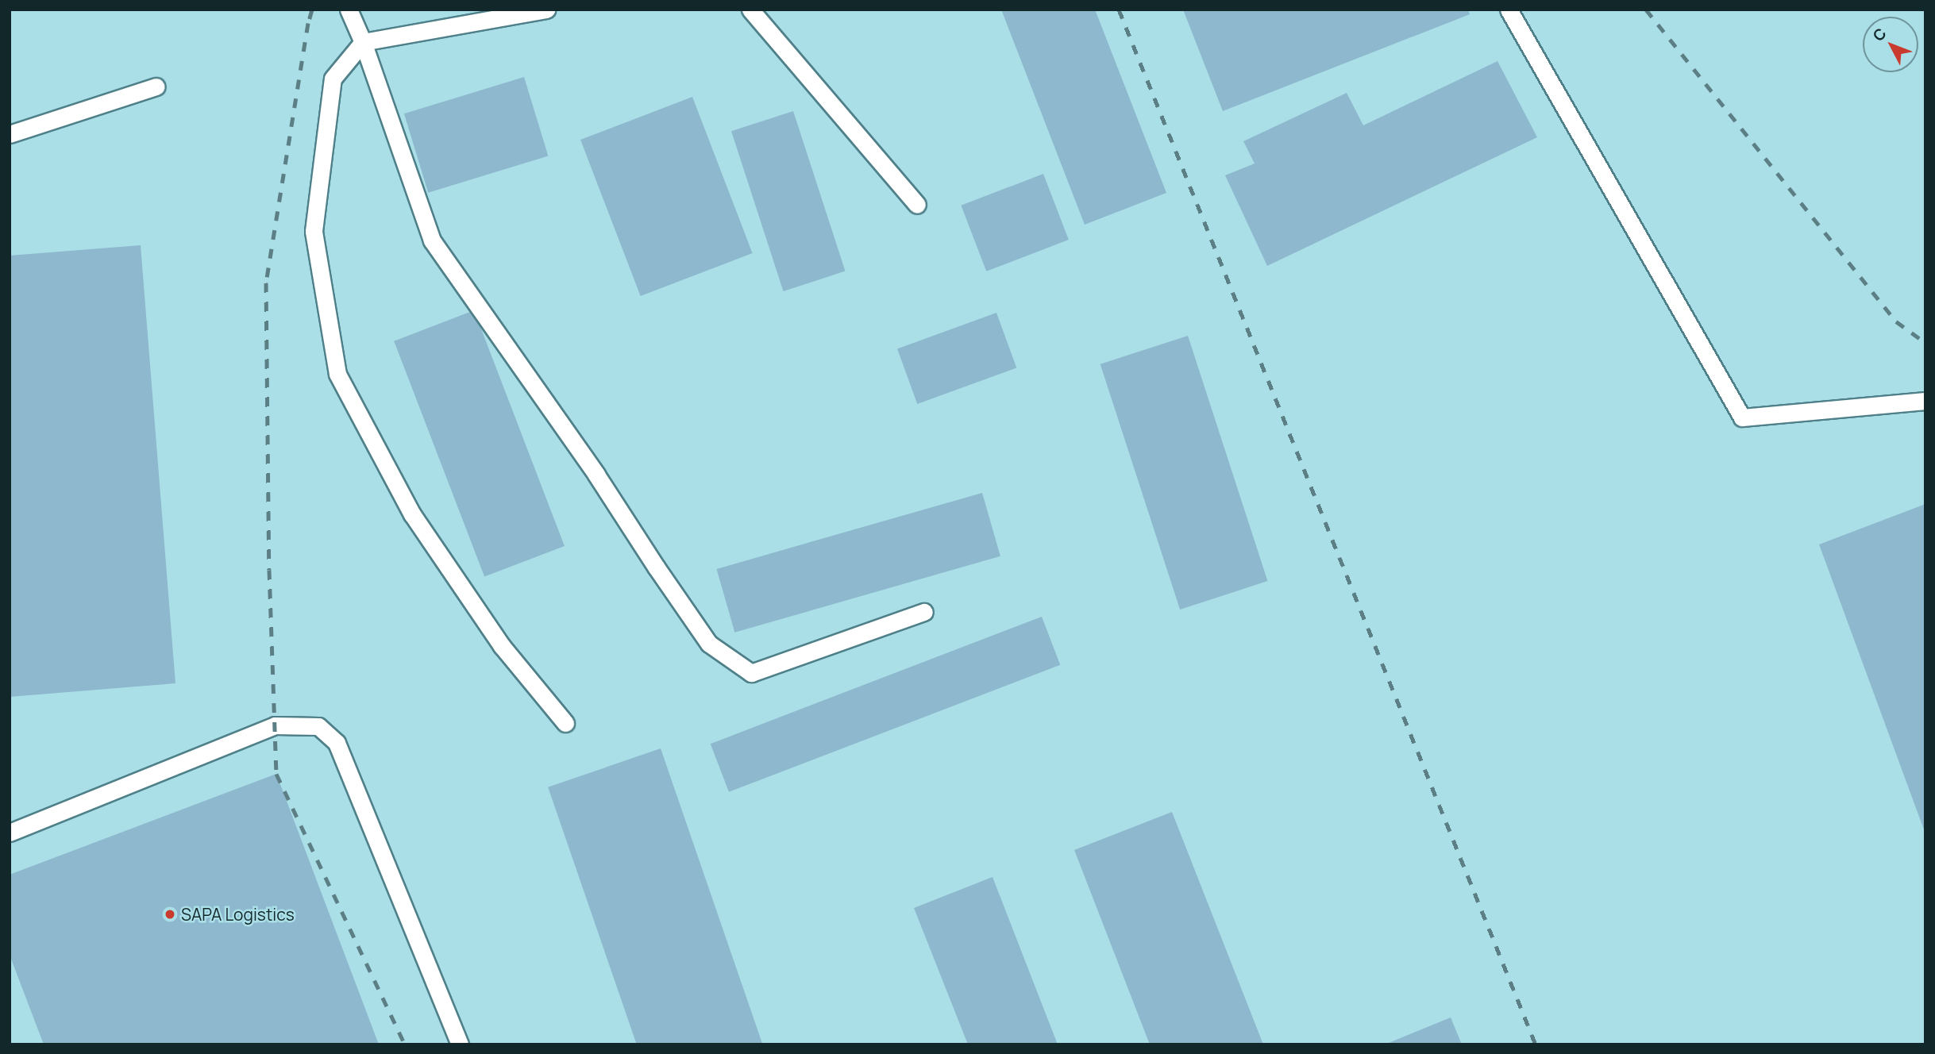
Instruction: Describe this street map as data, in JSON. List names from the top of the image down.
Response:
{
  "places": ["SAPA Logistics"],
  "north": "top left"
}
